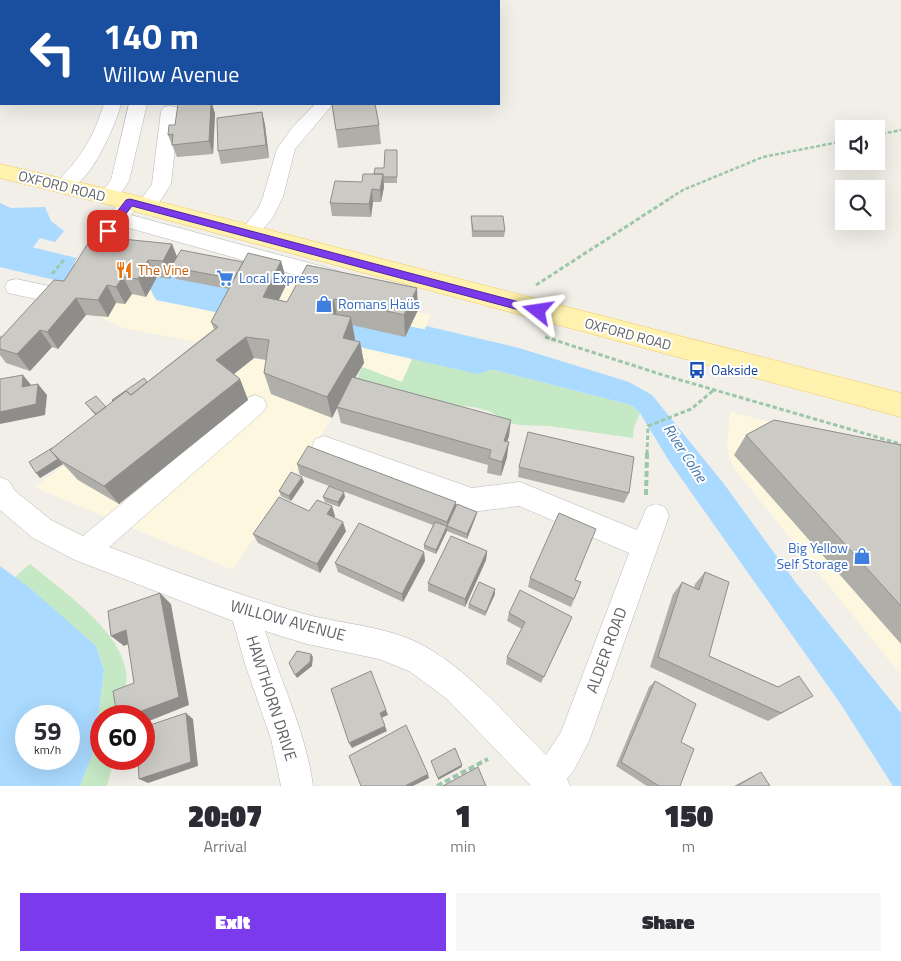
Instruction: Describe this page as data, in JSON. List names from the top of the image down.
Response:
{
  "streets": {
    "main road": ["OXFORD ROAD"],
    "street": ["WILLOW AVENUE", "ALDER ROAD", "HAWTHORN DRIVE"]
  },
  "crossings": [
    ["WILLOW AVENUE", "ALDER ROAD"],
    ["WILLOW AVENUE", "HAWTHORN DRIVE"]
  ],
  "water": ["River Colne"],
  "places": {
    "restaurant": ["The Vine"],
    "supermarket": ["Local Express"],
    "shop": ["Romans Haüs", "Big Yellow Self Storage"],
    "bus stop": ["Oakside"]
  },
  "page": {
    "turn": ["140 m", "Willow Avenue"],
    "speed": "59 km/h",
    "limit": "60",
    "eta": [
      "20:07",
      "Arrival",
      "1",
      "min",
      "150",
      "m"
    ],
    "buttons": ["Exit", "Share"]
  }
}
